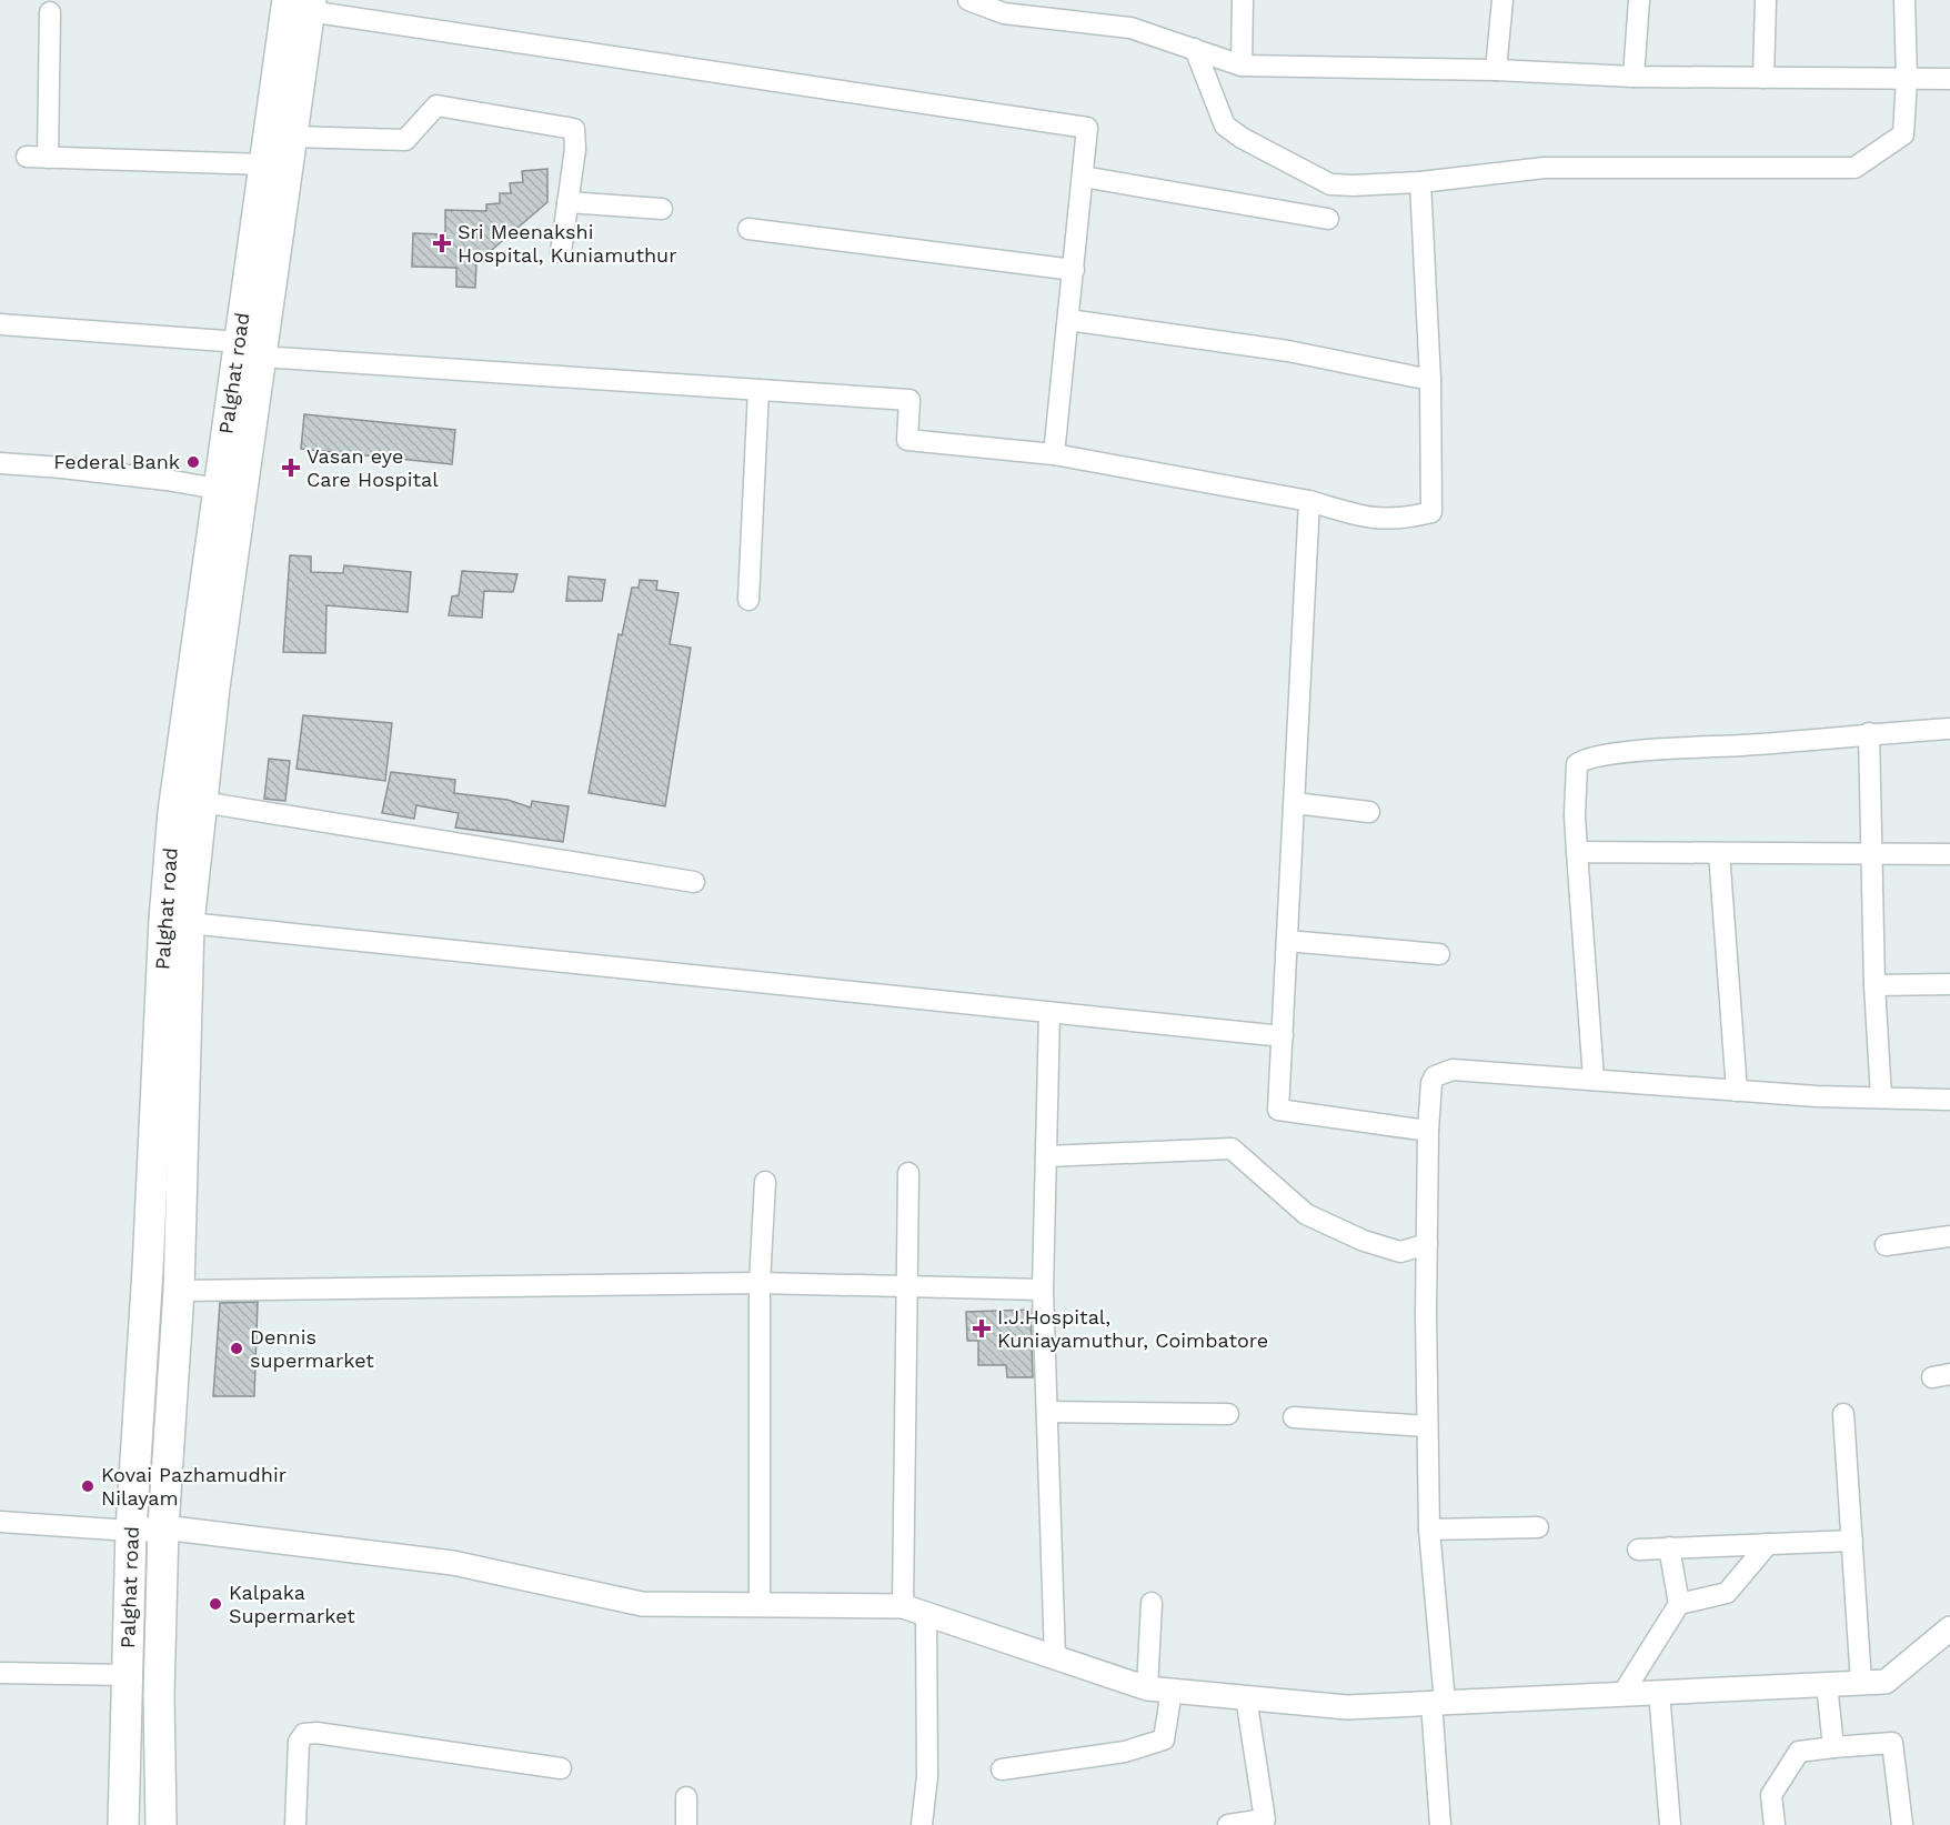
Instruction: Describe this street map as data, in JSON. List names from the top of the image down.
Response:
{
  "streets": {
    "main road": ["Palghat road"]
  },
  "places": {
    "health": ["Sri Meenakshi Hospital, Kuniamuthur", "Vasan eye Care Hospital", "I.J.Hospital, Kuniayamuthur, Coimbatore"],
    "other": [
      "Federal Bank",
      "Dennis supermarket",
      "Kovai Pazhamudhir Nilayam",
      "Kalpaka Supermarket"
    ]
  }
}
